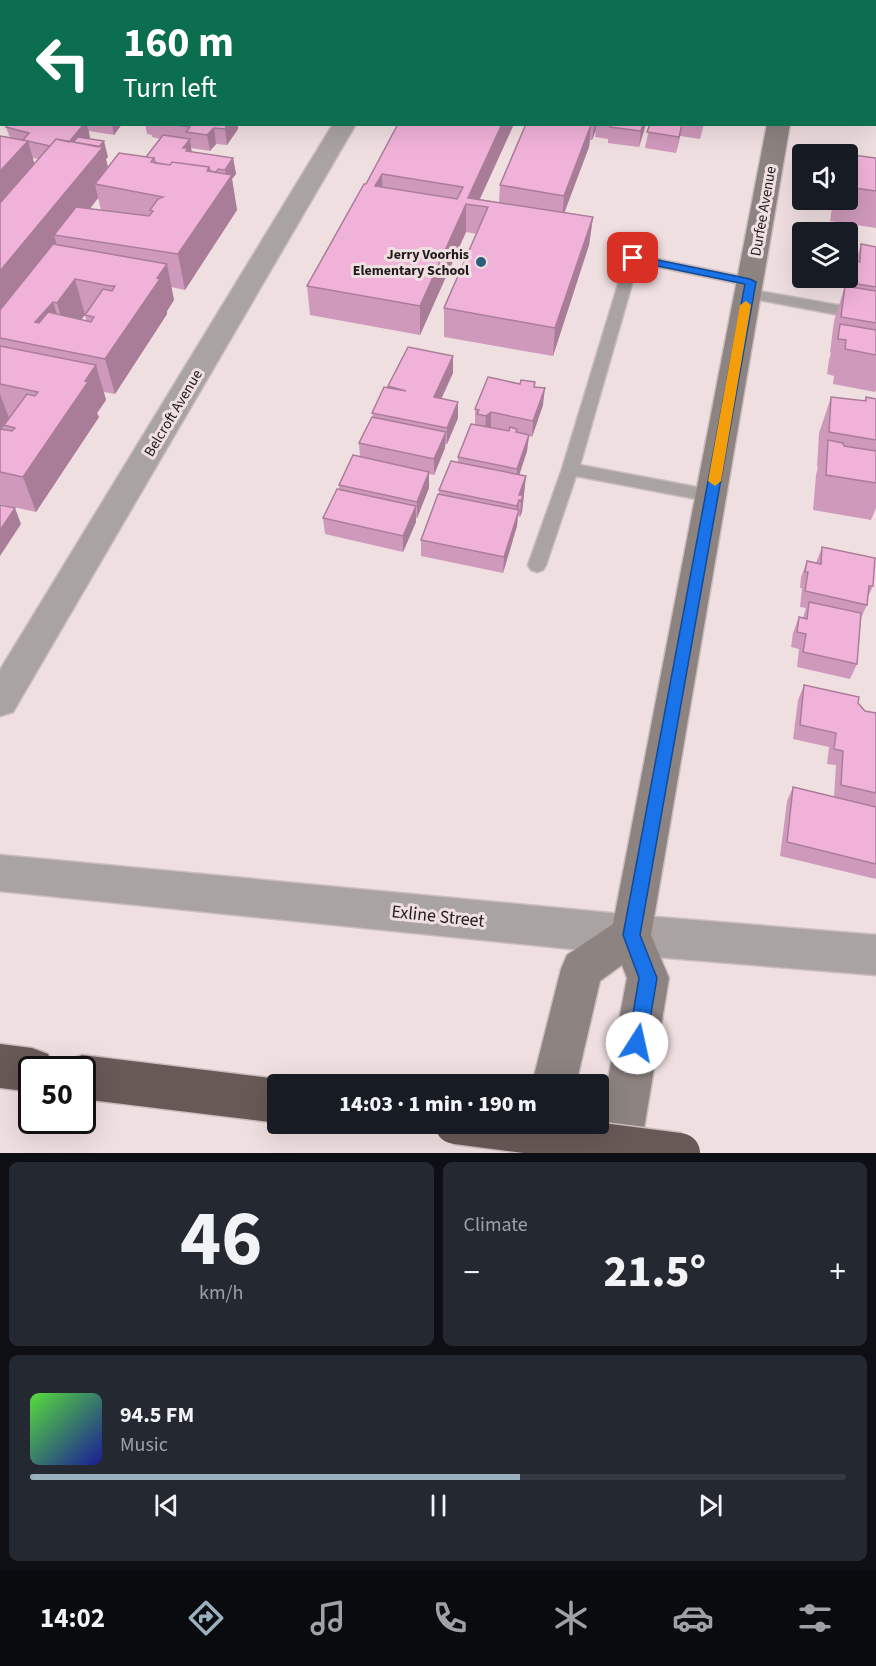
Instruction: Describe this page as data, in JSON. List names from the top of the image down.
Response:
{
  "streets": {
    "main road": ["Durfee Avenue"],
    "street": ["Belcroft Avenue", "Exline Street"]
  },
  "crossings": [
    ["Durfee Avenue", "Exline Street"]
  ],
  "places": ["Jerry Voorhis Elementary School"],
  "page": {
    "turn": ["160 m", "Turn left"],
    "limit": "50",
    "trip": "14:03 · 1 min · 190 m",
    "tile": [
      ["46", "km/h"],
      "Climate"
    ],
    "heat": ["−", "21.5°", "+"],
    "song": ["94.5 FM", "Music"],
    "tabs": "14:02"
  }
}
